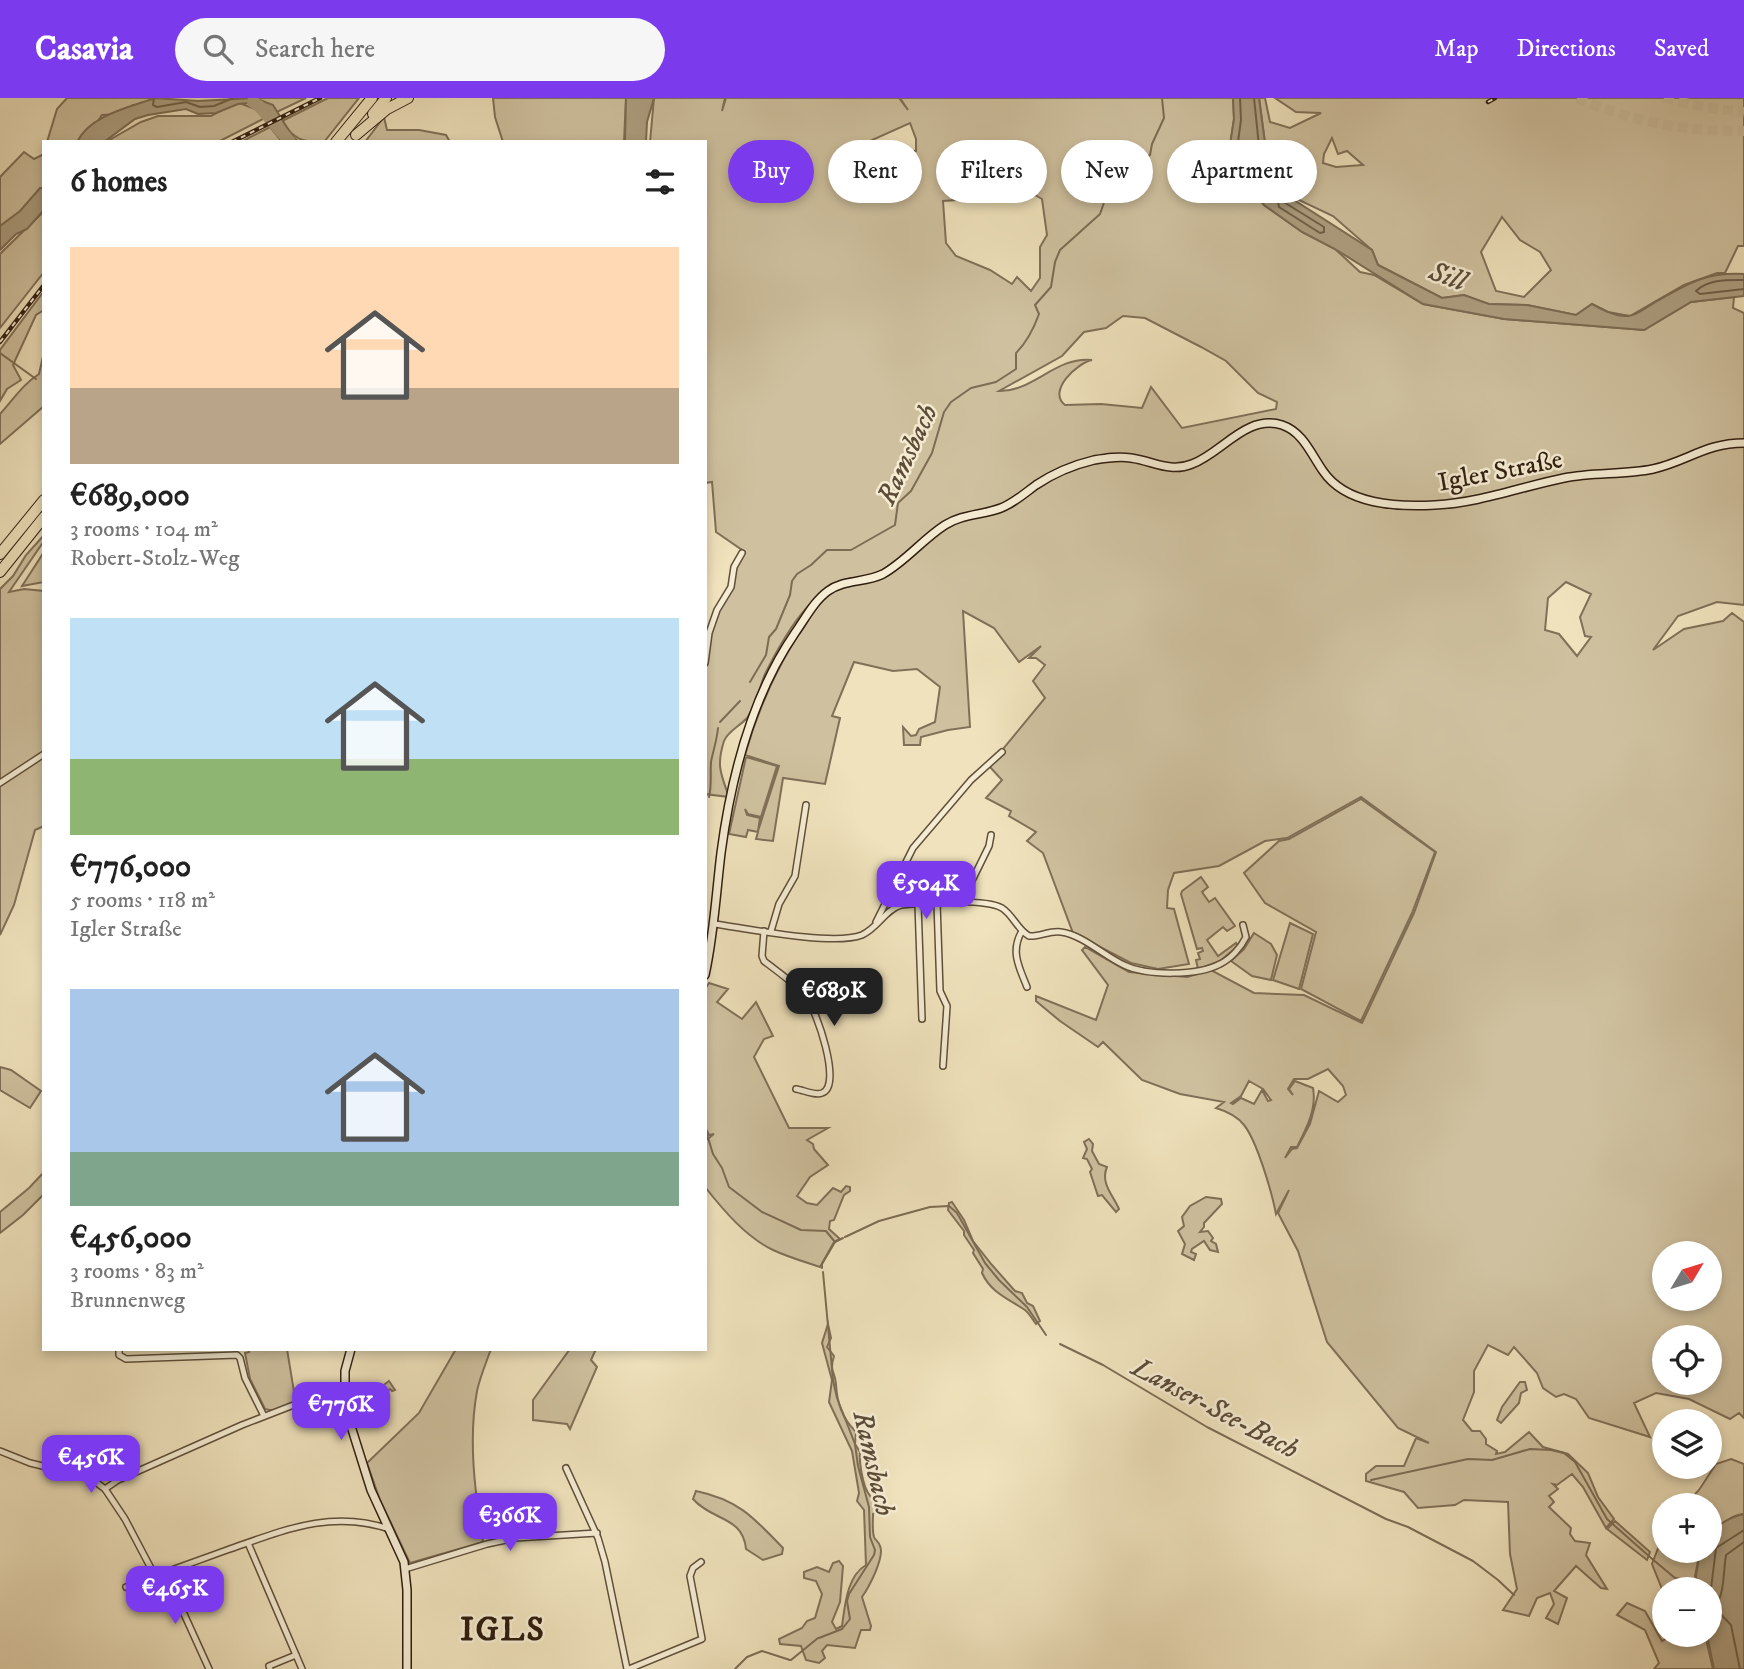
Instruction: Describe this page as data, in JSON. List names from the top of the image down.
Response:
{
  "streets": {
    "main road": ["Igler Straße"]
  },
  "districts": ["IGLS"],
  "water": ["Sill", "Ramsbach", "Lanser-See-Bach"],
  "north": "top right",
  "page": {
    "header": "Casavia",
    "search": "Search here",
    "nav": ["Map", "Directions", "Saved"],
    "chip": [
      "Buy",
      "Rent",
      "Filters",
      "New",
      "Apartment"
    ],
    "heading": "6 homes",
    "list": [
      {
        "name": "€689,000",
        "note": "3 rooms · 104 m² · Robert-Stolz-Weg"
      },
      {
        "name": "€776,000",
        "note": "5 rooms · 118 m² · Igler Straße"
      },
      {
        "name": "€456,000",
        "note": "3 rooms · 83 m² · Brunnenweg"
      }
    ],
    "price": [
      "€504K",
      "€689K",
      "€776K",
      "€456K",
      "€366K",
      "€465K"
    ],
    "map_buttons": ["+", "−"]
  }
}
